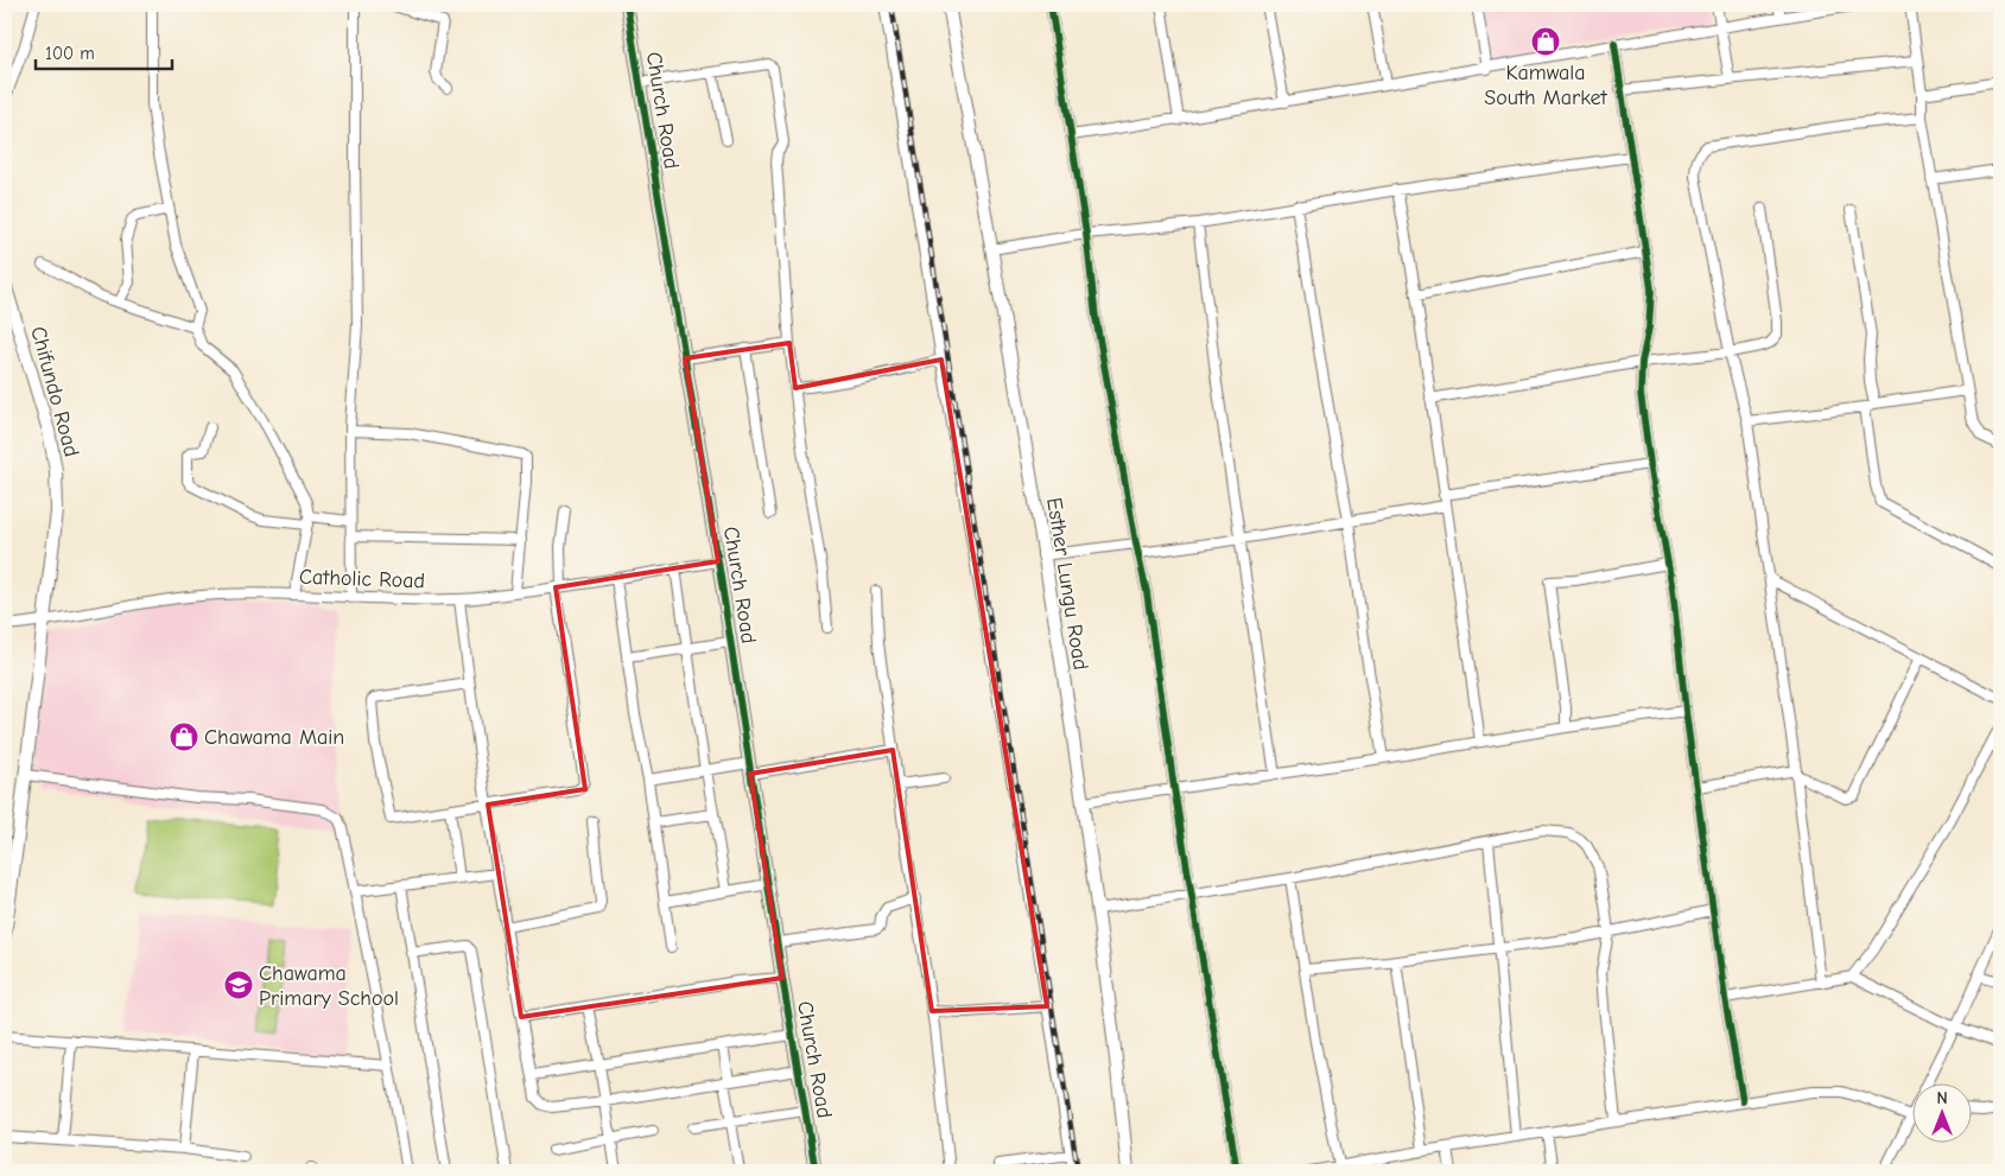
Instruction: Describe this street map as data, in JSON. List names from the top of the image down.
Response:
{
  "streets": {
    "street": [
      "Church Road",
      "Chifundo Road",
      "Catholic Road",
      "Esther Lungu Road"
    ]
  },
  "crossings": [
    ["Church Road", "Catholic Road"],
    ["Chifundo Road", "Catholic Road"]
  ],
  "places": {
    "shop": ["Kamwala South Market", "Chawama Main"],
    "school or university": ["Chawama Primary School"]
  },
  "scale_bar": "100 m",
  "north": "top"
}
